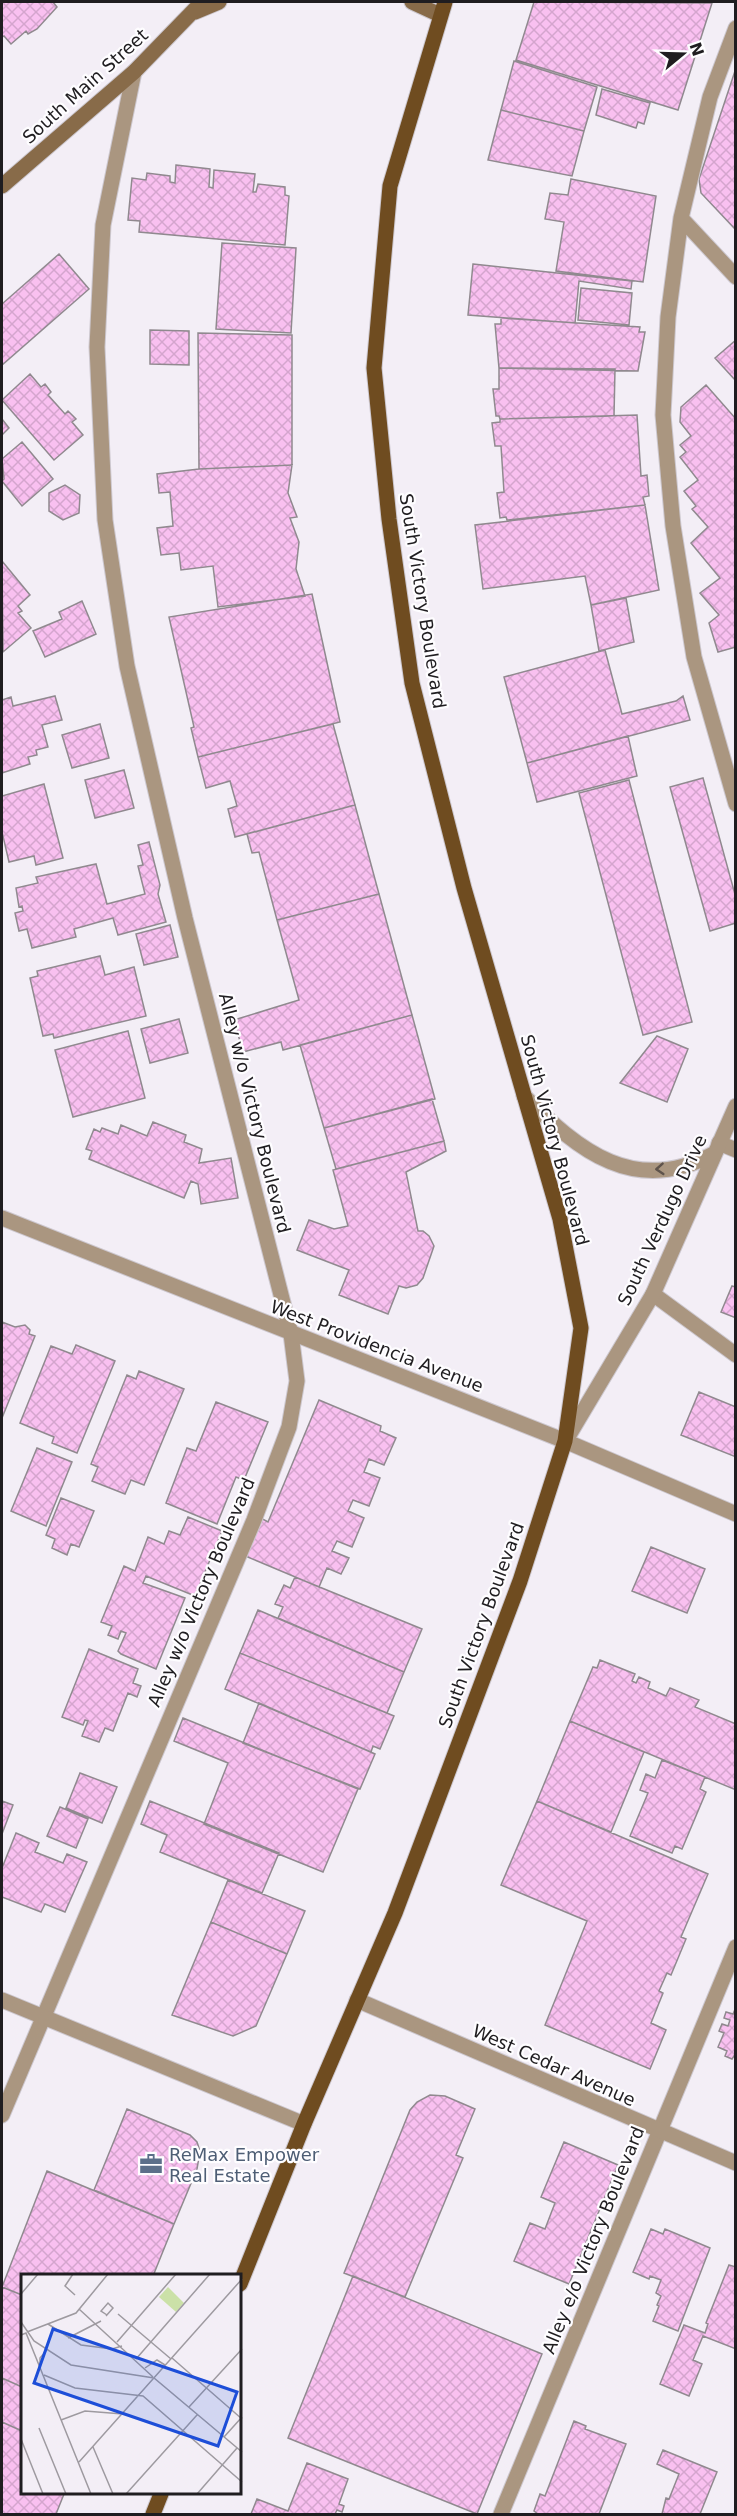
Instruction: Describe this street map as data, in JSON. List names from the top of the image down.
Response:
{
  "streets": {
    "main road": ["South Main Street", "South Victory Boulevard"],
    "street": [
      "Alley w/o Victory Boulevard",
      "South Verdugo Drive",
      "West Providencia Avenue",
      "West Cedar Avenue",
      "Alley e/o Victory Boulevard"
    ]
  },
  "crossings": [
    ["South Main Street", "Alley w/o Victory Boulevard"],
    ["South Victory Boulevard", "South Verdugo Drive"],
    ["South Victory Boulevard", "West Providencia Avenue"],
    ["South Victory Boulevard", "West Cedar Avenue"],
    ["Alley w/o Victory Boulevard", "West Providencia Avenue"],
    ["South Verdugo Drive", "West Providencia Avenue"],
    ["West Cedar Avenue", "Alley e/o Victory Boulevard"]
  ],
  "places": {
    "office": ["ReMax Empower Real Estate"]
  },
  "north": "right"
}
